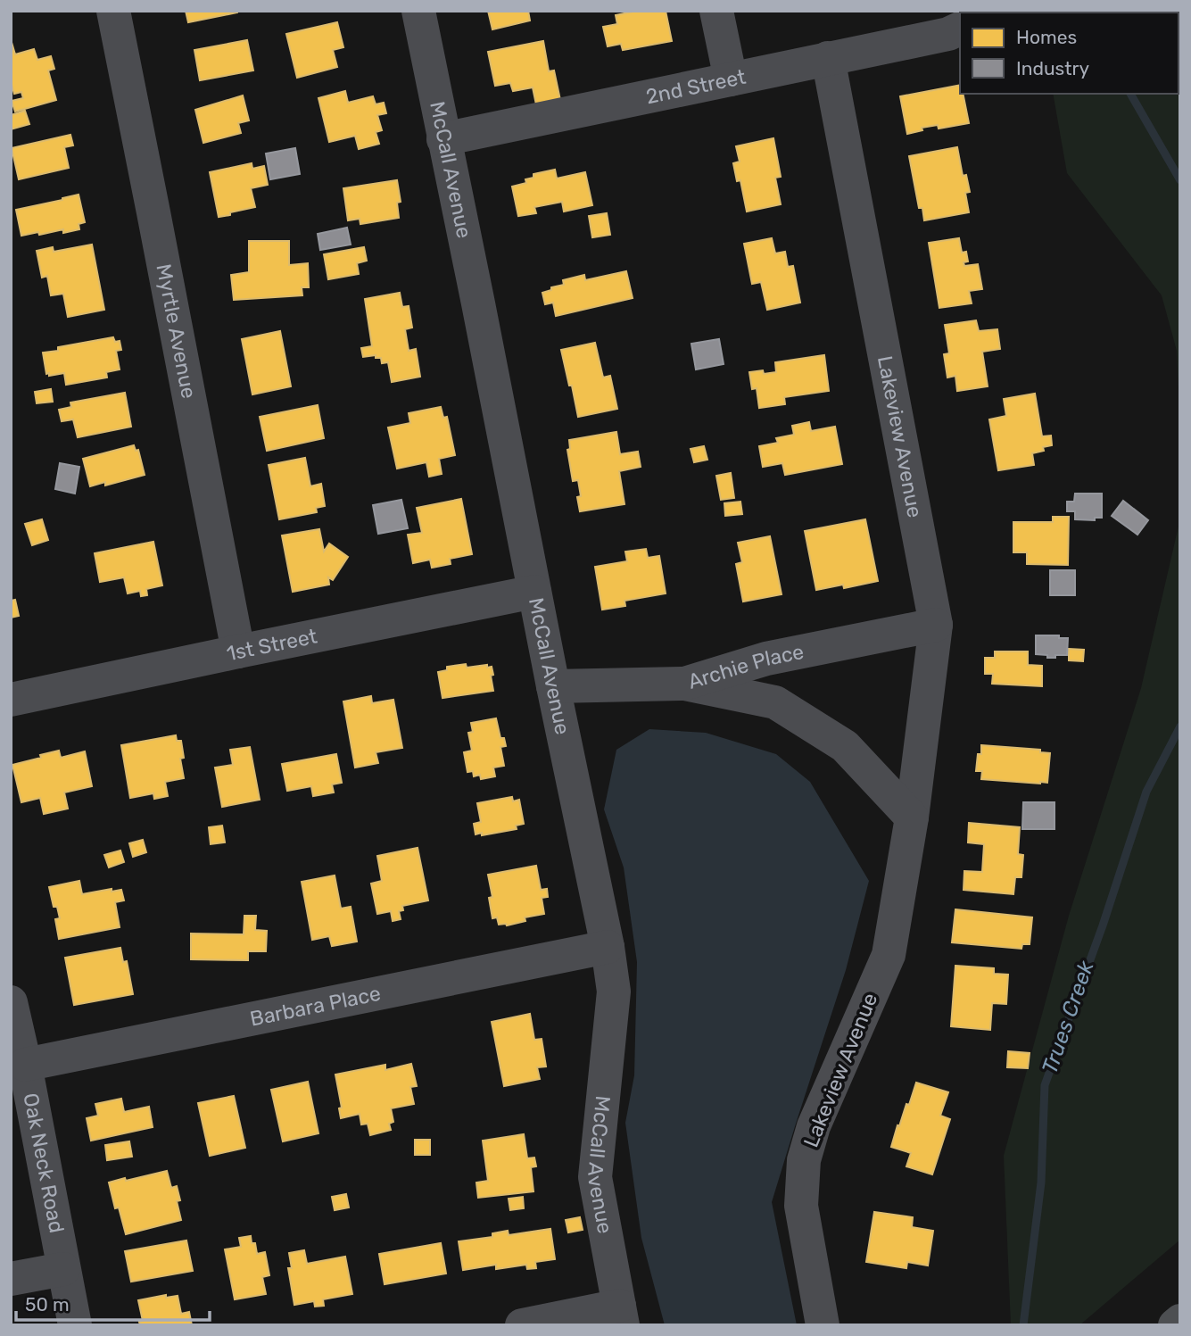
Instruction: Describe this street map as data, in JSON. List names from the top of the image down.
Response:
{
  "streets": {
    "street": [
      "2nd Street",
      "McCall Avenue",
      "Myrtle Avenue",
      "Lakeview Avenue",
      "1st Street",
      "Archie Place",
      "Barbara Place",
      "Oak Neck Road"
    ]
  },
  "crossings": [
    ["2nd Street", "McCall Avenue"],
    ["2nd Street", "Lakeview Avenue"],
    ["McCall Avenue", "1st Street"],
    ["McCall Avenue", "Archie Place"],
    ["McCall Avenue", "Barbara Place"],
    ["Myrtle Avenue", "1st Street"],
    ["Lakeview Avenue", "Archie Place"],
    ["Barbara Place", "Oak Neck Road"]
  ],
  "water": ["Trues Creek"],
  "legend": ["Homes", "Industry"],
  "scale_bar": "50 m"
}
